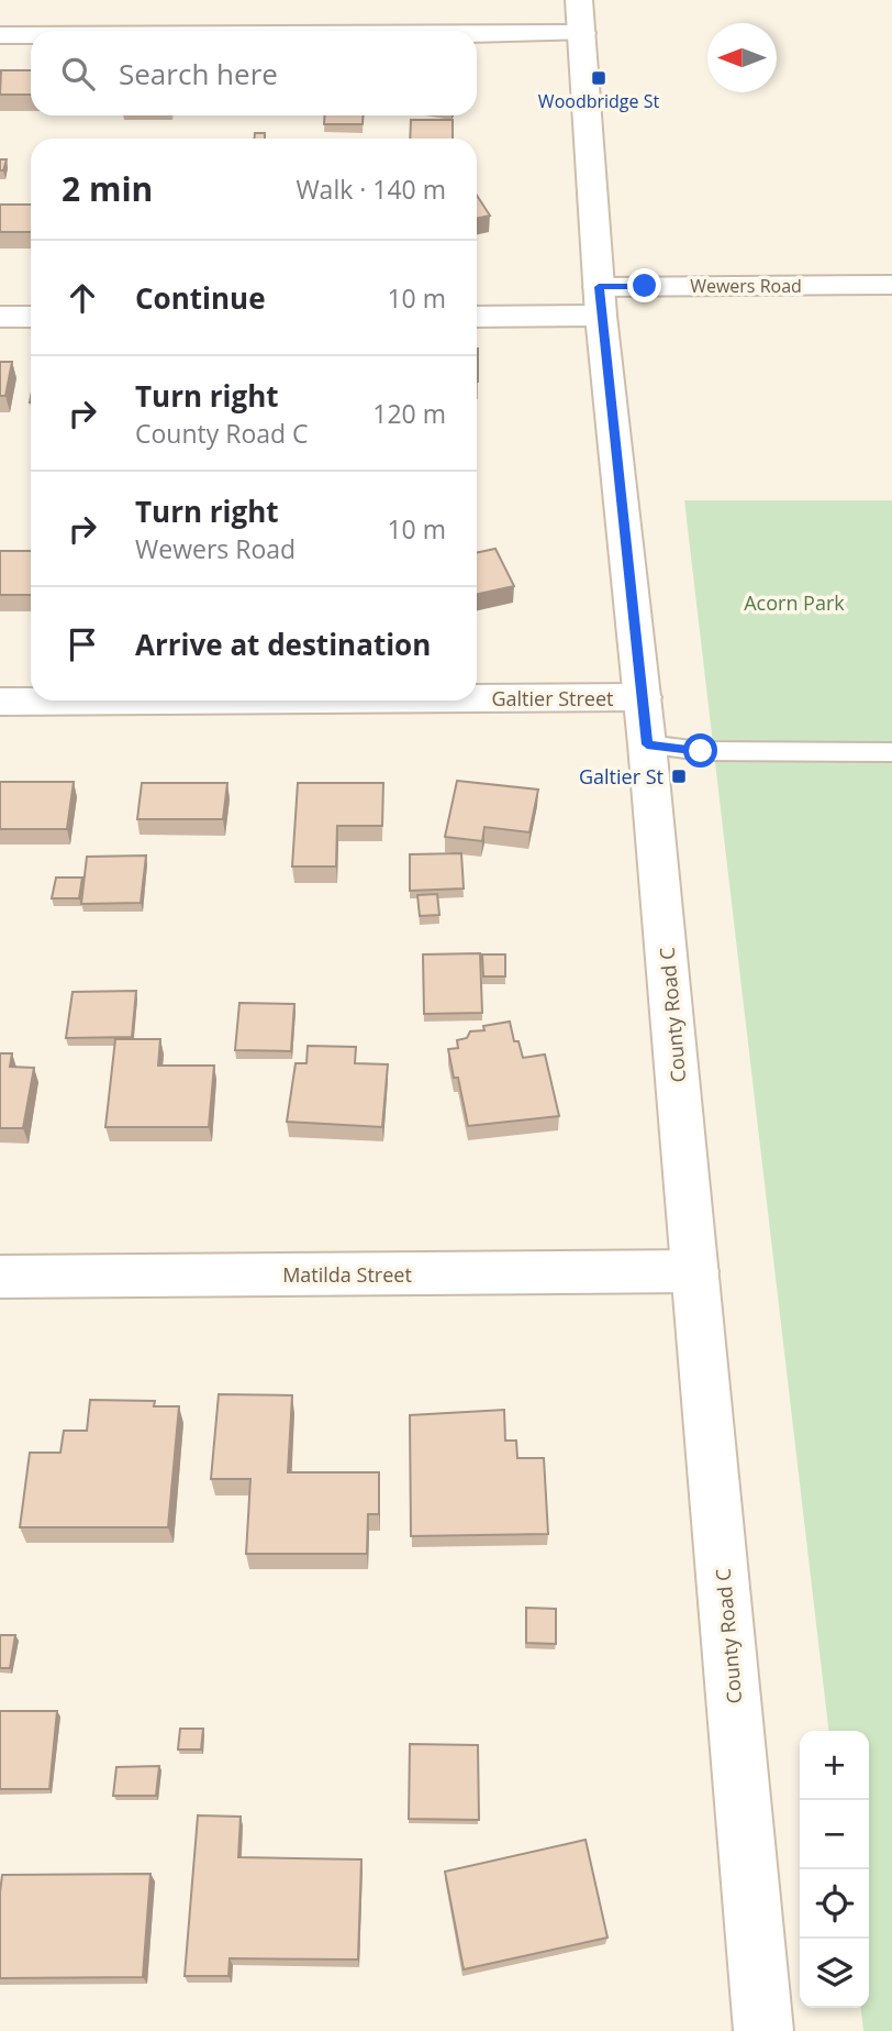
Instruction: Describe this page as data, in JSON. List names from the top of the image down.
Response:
{
  "streets": {
    "street": [
      "Wewers Road",
      "Galtier Street",
      "County Road C",
      "Matilda Street"
    ]
  },
  "crossings": [
    ["Wewers Road", "County Road C"],
    ["Galtier Street", "County Road C"],
    ["County Road C", "Matilda Street"]
  ],
  "parks": ["Acorn Park"],
  "places": {
    "transit": ["Woodbridge St", "Galtier St"]
  },
  "north": "left",
  "page": {
    "search": "Search here",
    "heading": ["2 min", "Walk · 140 m"],
    "list": [
      ["Continue", "10 m"],
      ["Turn right", "County Road C", "120 m"],
      ["Turn right", "Wewers Road", "10 m"],
      "Arrive at destination"
    ],
    "map_buttons": ["+", "−"]
  }
}
